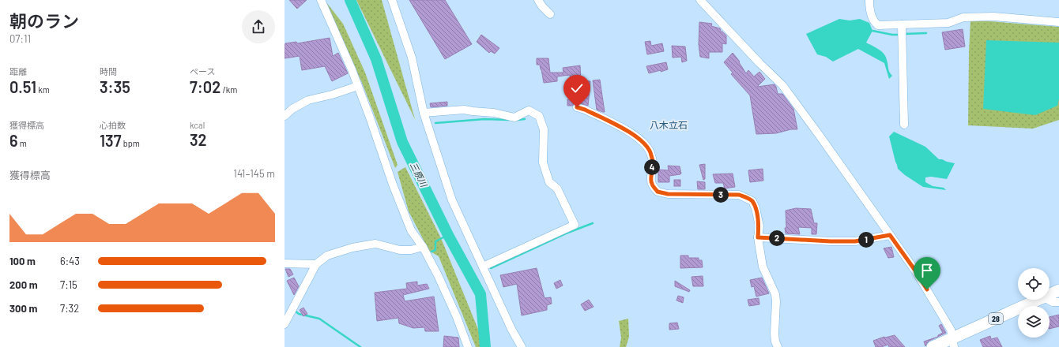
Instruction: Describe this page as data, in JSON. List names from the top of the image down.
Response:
{
  "streets": {
    "highway": ["28"]
  },
  "districts": ["八木立石"],
  "water": ["三原川"],
  "page": {
    "heading": ["朝のラン", "07:11"],
    "stats": [
      ["距離", "0.51 km"],
      ["時間", "3:35"],
      ["ペース", "7:02 /km"],
      ["獲得標高", "6 m"],
      ["心拍数", "137 bpm"],
      ["kcal", "32"]
    ],
    "pins": [
      "4",
      "3",
      "2",
      "1"
    ],
    "chart": ["獲得標高", "141–145 m"],
    "list": [
      {
        "name": "100 m",
        "note": "6:43"
      },
      {
        "name": "200 m",
        "note": "7:15"
      },
      {
        "name": "300 m",
        "note": "7:32"
      }
    ]
  }
}
